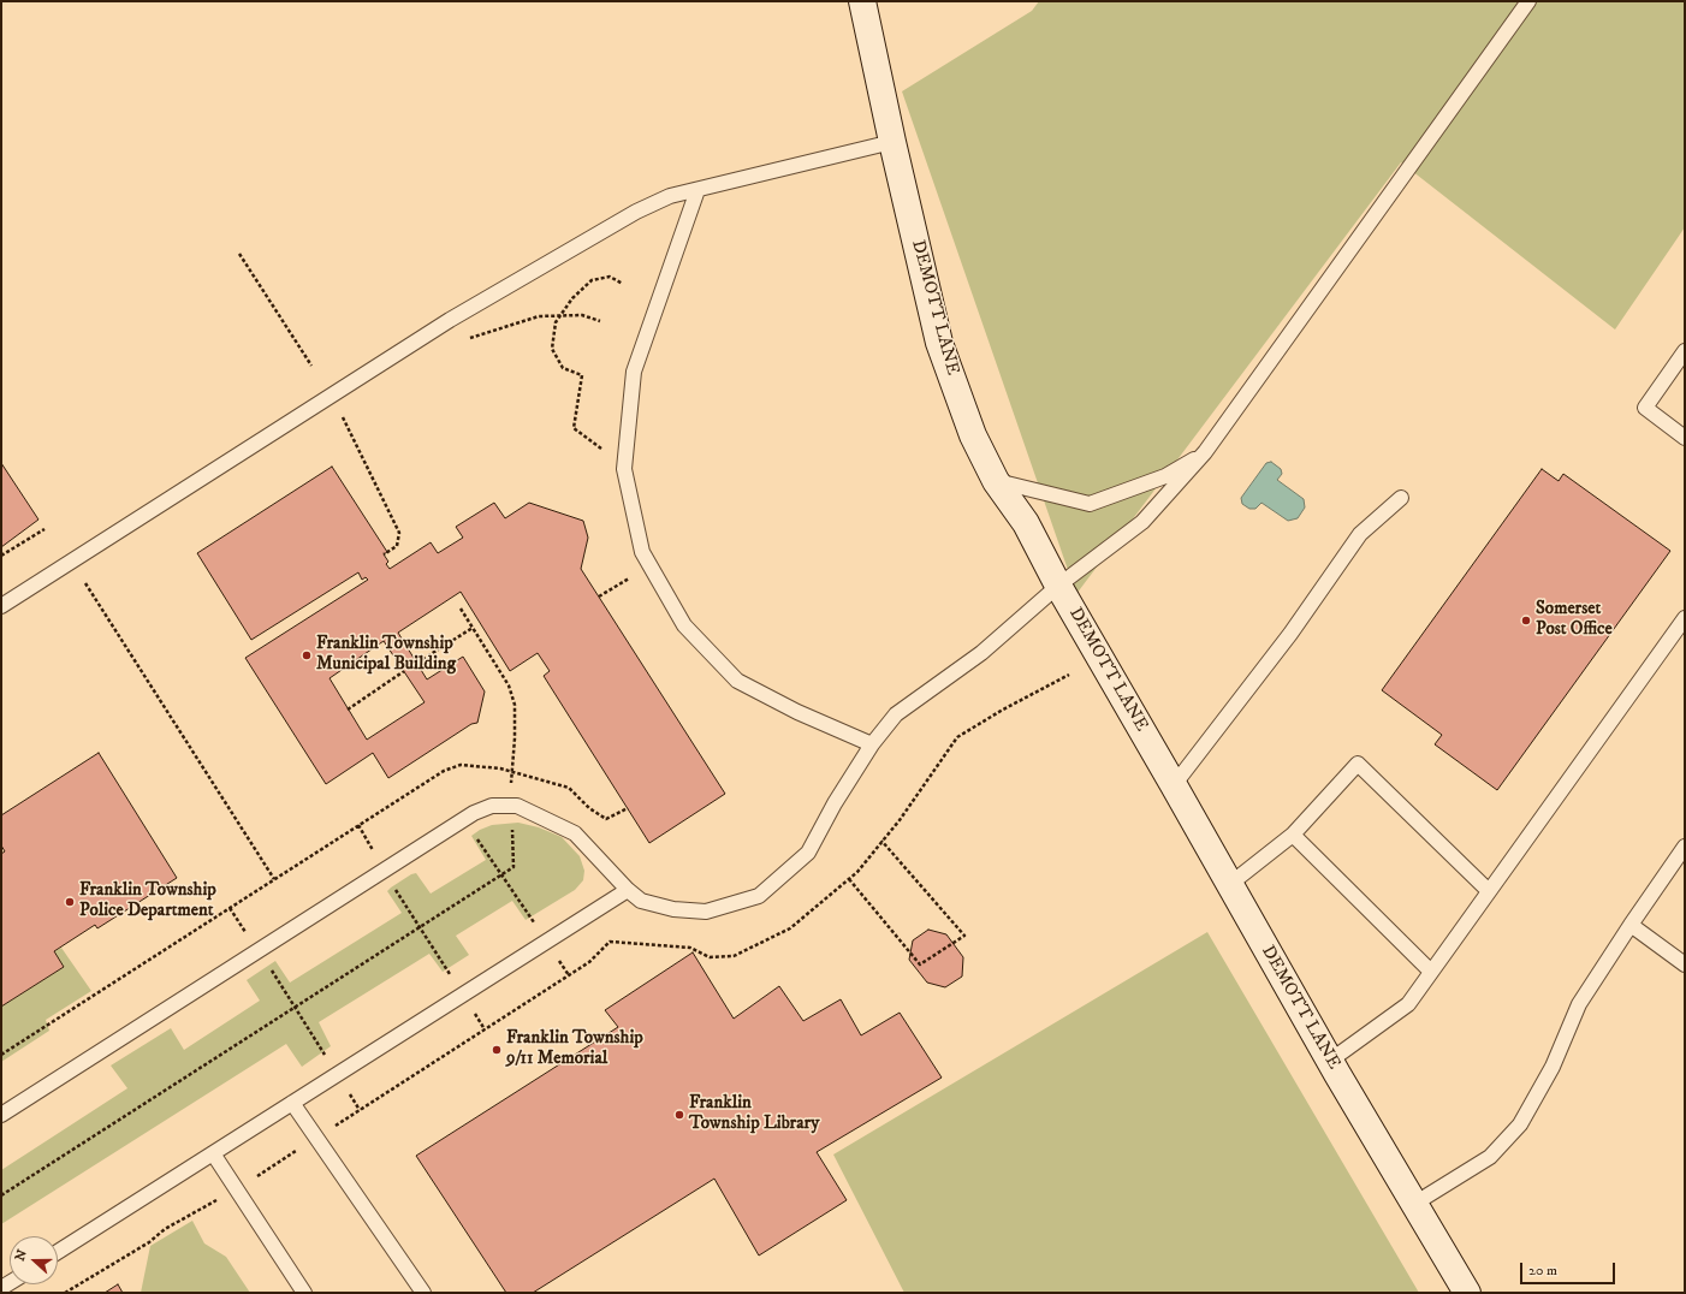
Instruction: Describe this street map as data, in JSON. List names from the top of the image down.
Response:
{
  "streets": {
    "street": ["DEMOTT LANE"]
  },
  "places": [
    "Somerset Post Office",
    "Franklin Township Municipal Building",
    "Franklin Township Police Department",
    "Franklin Township 9/11 Memorial",
    "Franklin Township Library"
  ],
  "scale_bar": "20 m",
  "north": "left"
}
